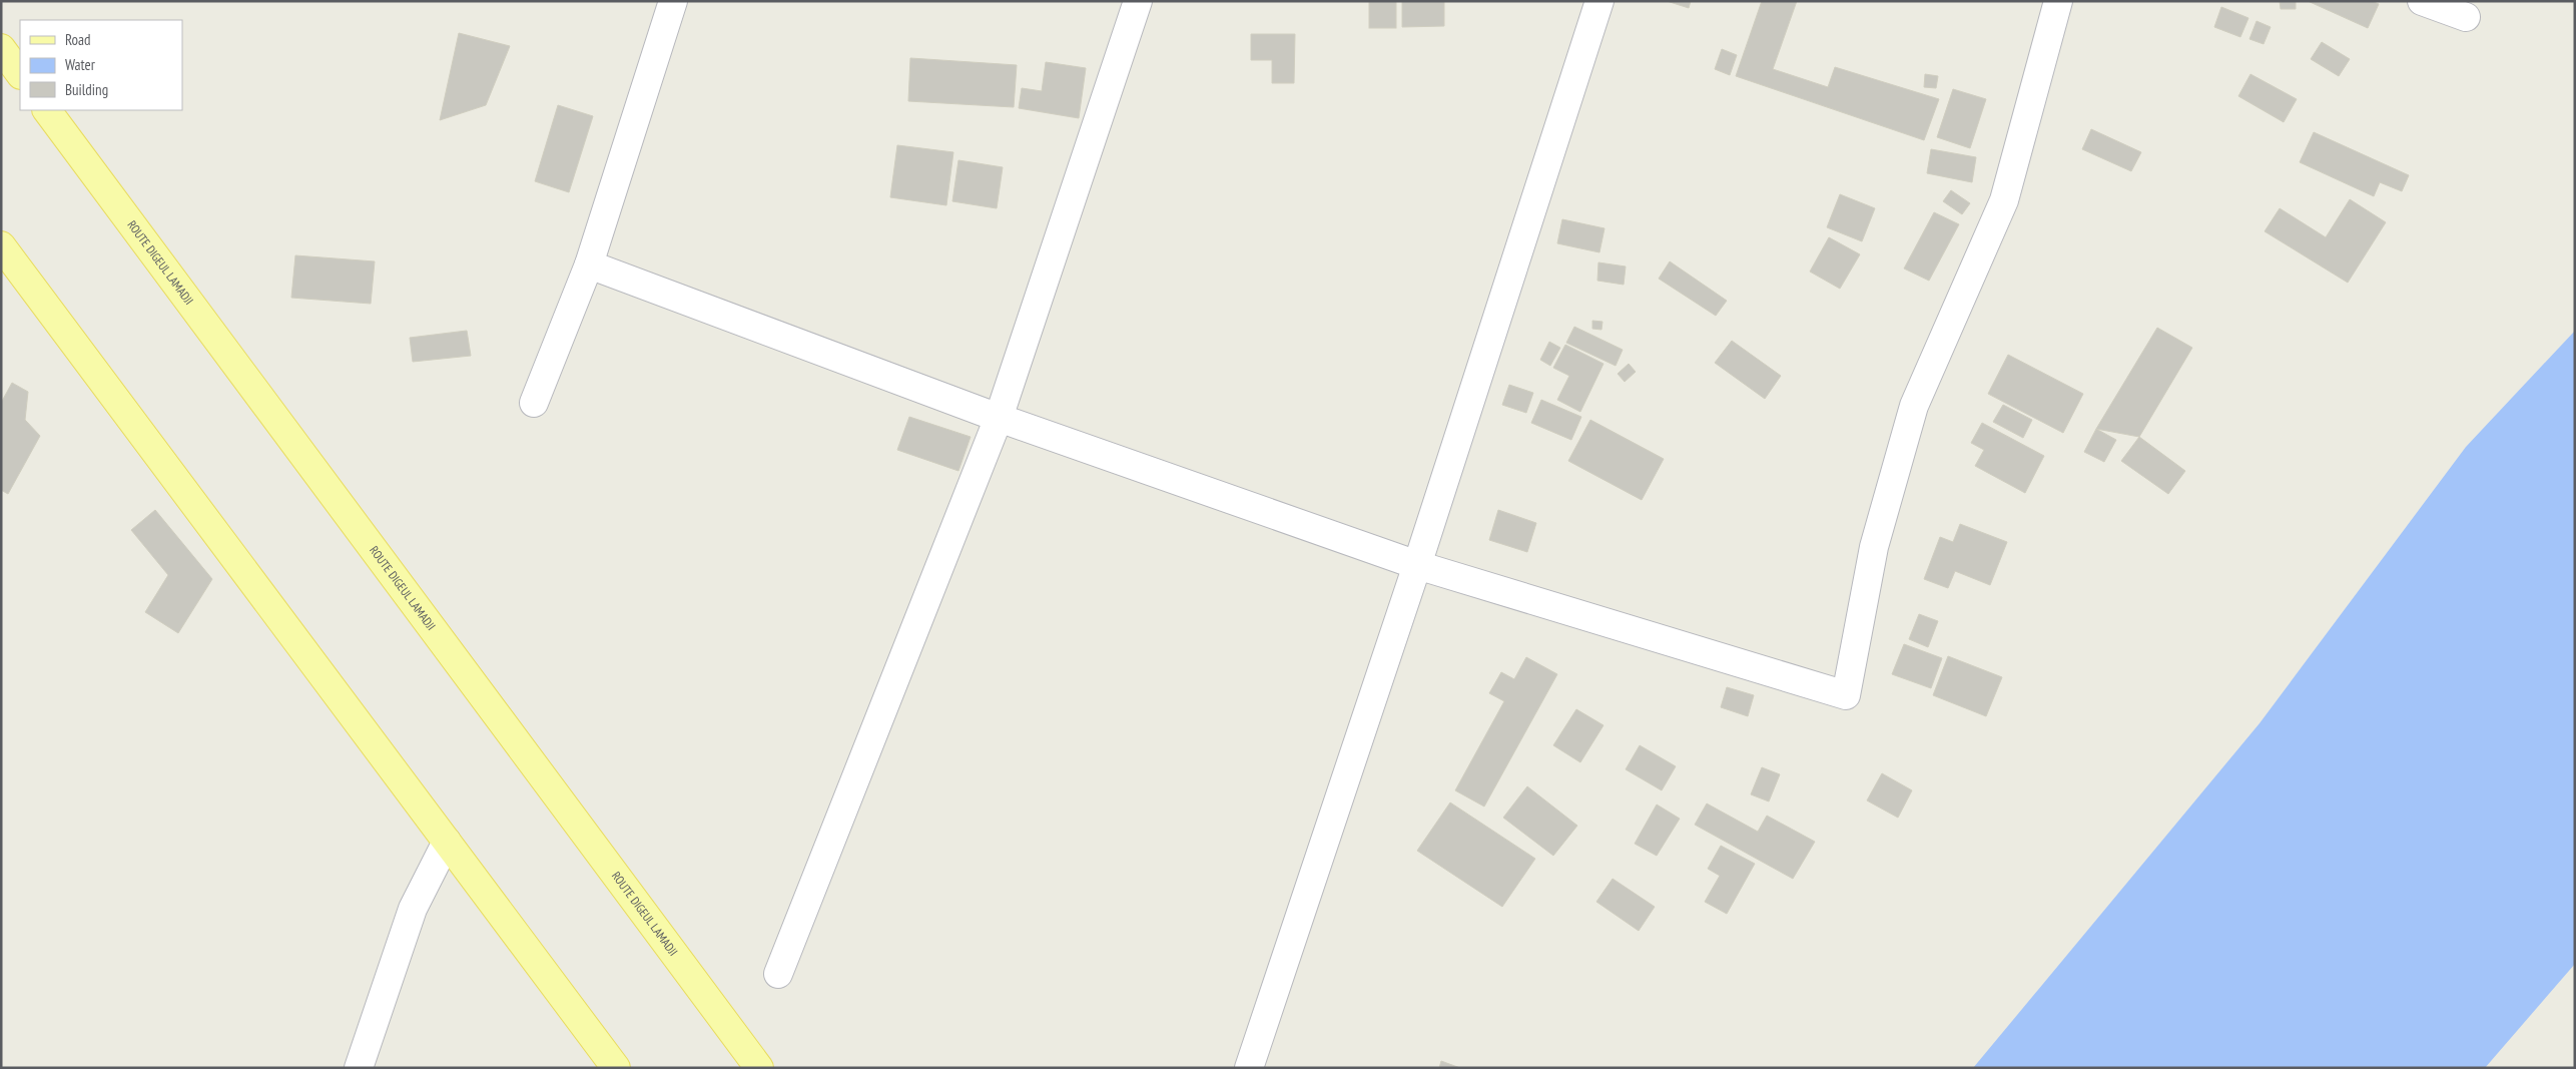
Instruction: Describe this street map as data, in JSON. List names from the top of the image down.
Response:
{
  "streets": {
    "main road": ["ROUTE DIGEUL LAMADJI"]
  },
  "legend": ["Road", "Water", "Building"]
}
